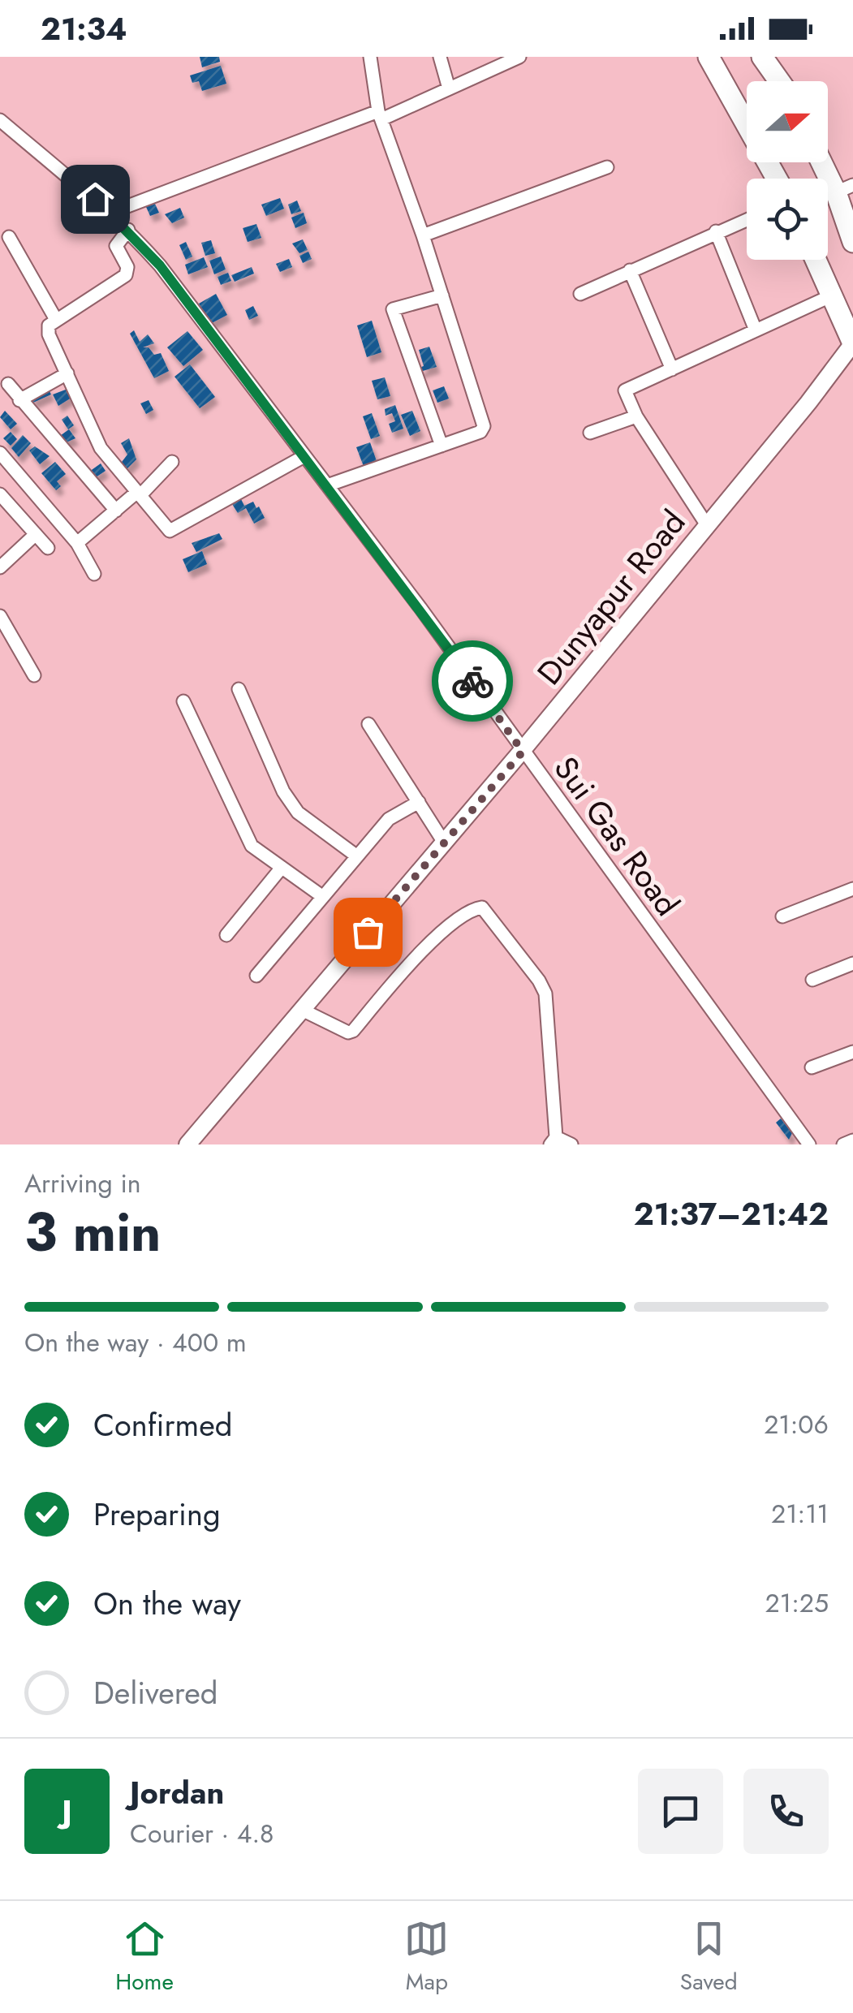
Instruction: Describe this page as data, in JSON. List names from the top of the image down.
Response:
{
  "streets": {
    "street": ["Dunyapur Road", "Sui Gas Road"]
  },
  "crossings": [
    ["Dunyapur Road", "Sui Gas Road"]
  ],
  "north": "right",
  "page": {
    "status": "21:34",
    "heading": ["3 min", "Arriving in", "21:37–21:42"],
    "panel": ["Jordan", "Courier · 4.8"],
    "bar": "On the way · 400 m",
    "list": [
      ["Confirmed", "21:06"],
      ["Preparing", "21:11"],
      ["On the way", "21:25"],
      "Delivered"
    ],
    "round": "J",
    "tabs": ["Home", "Map", "Saved"]
  }
}
